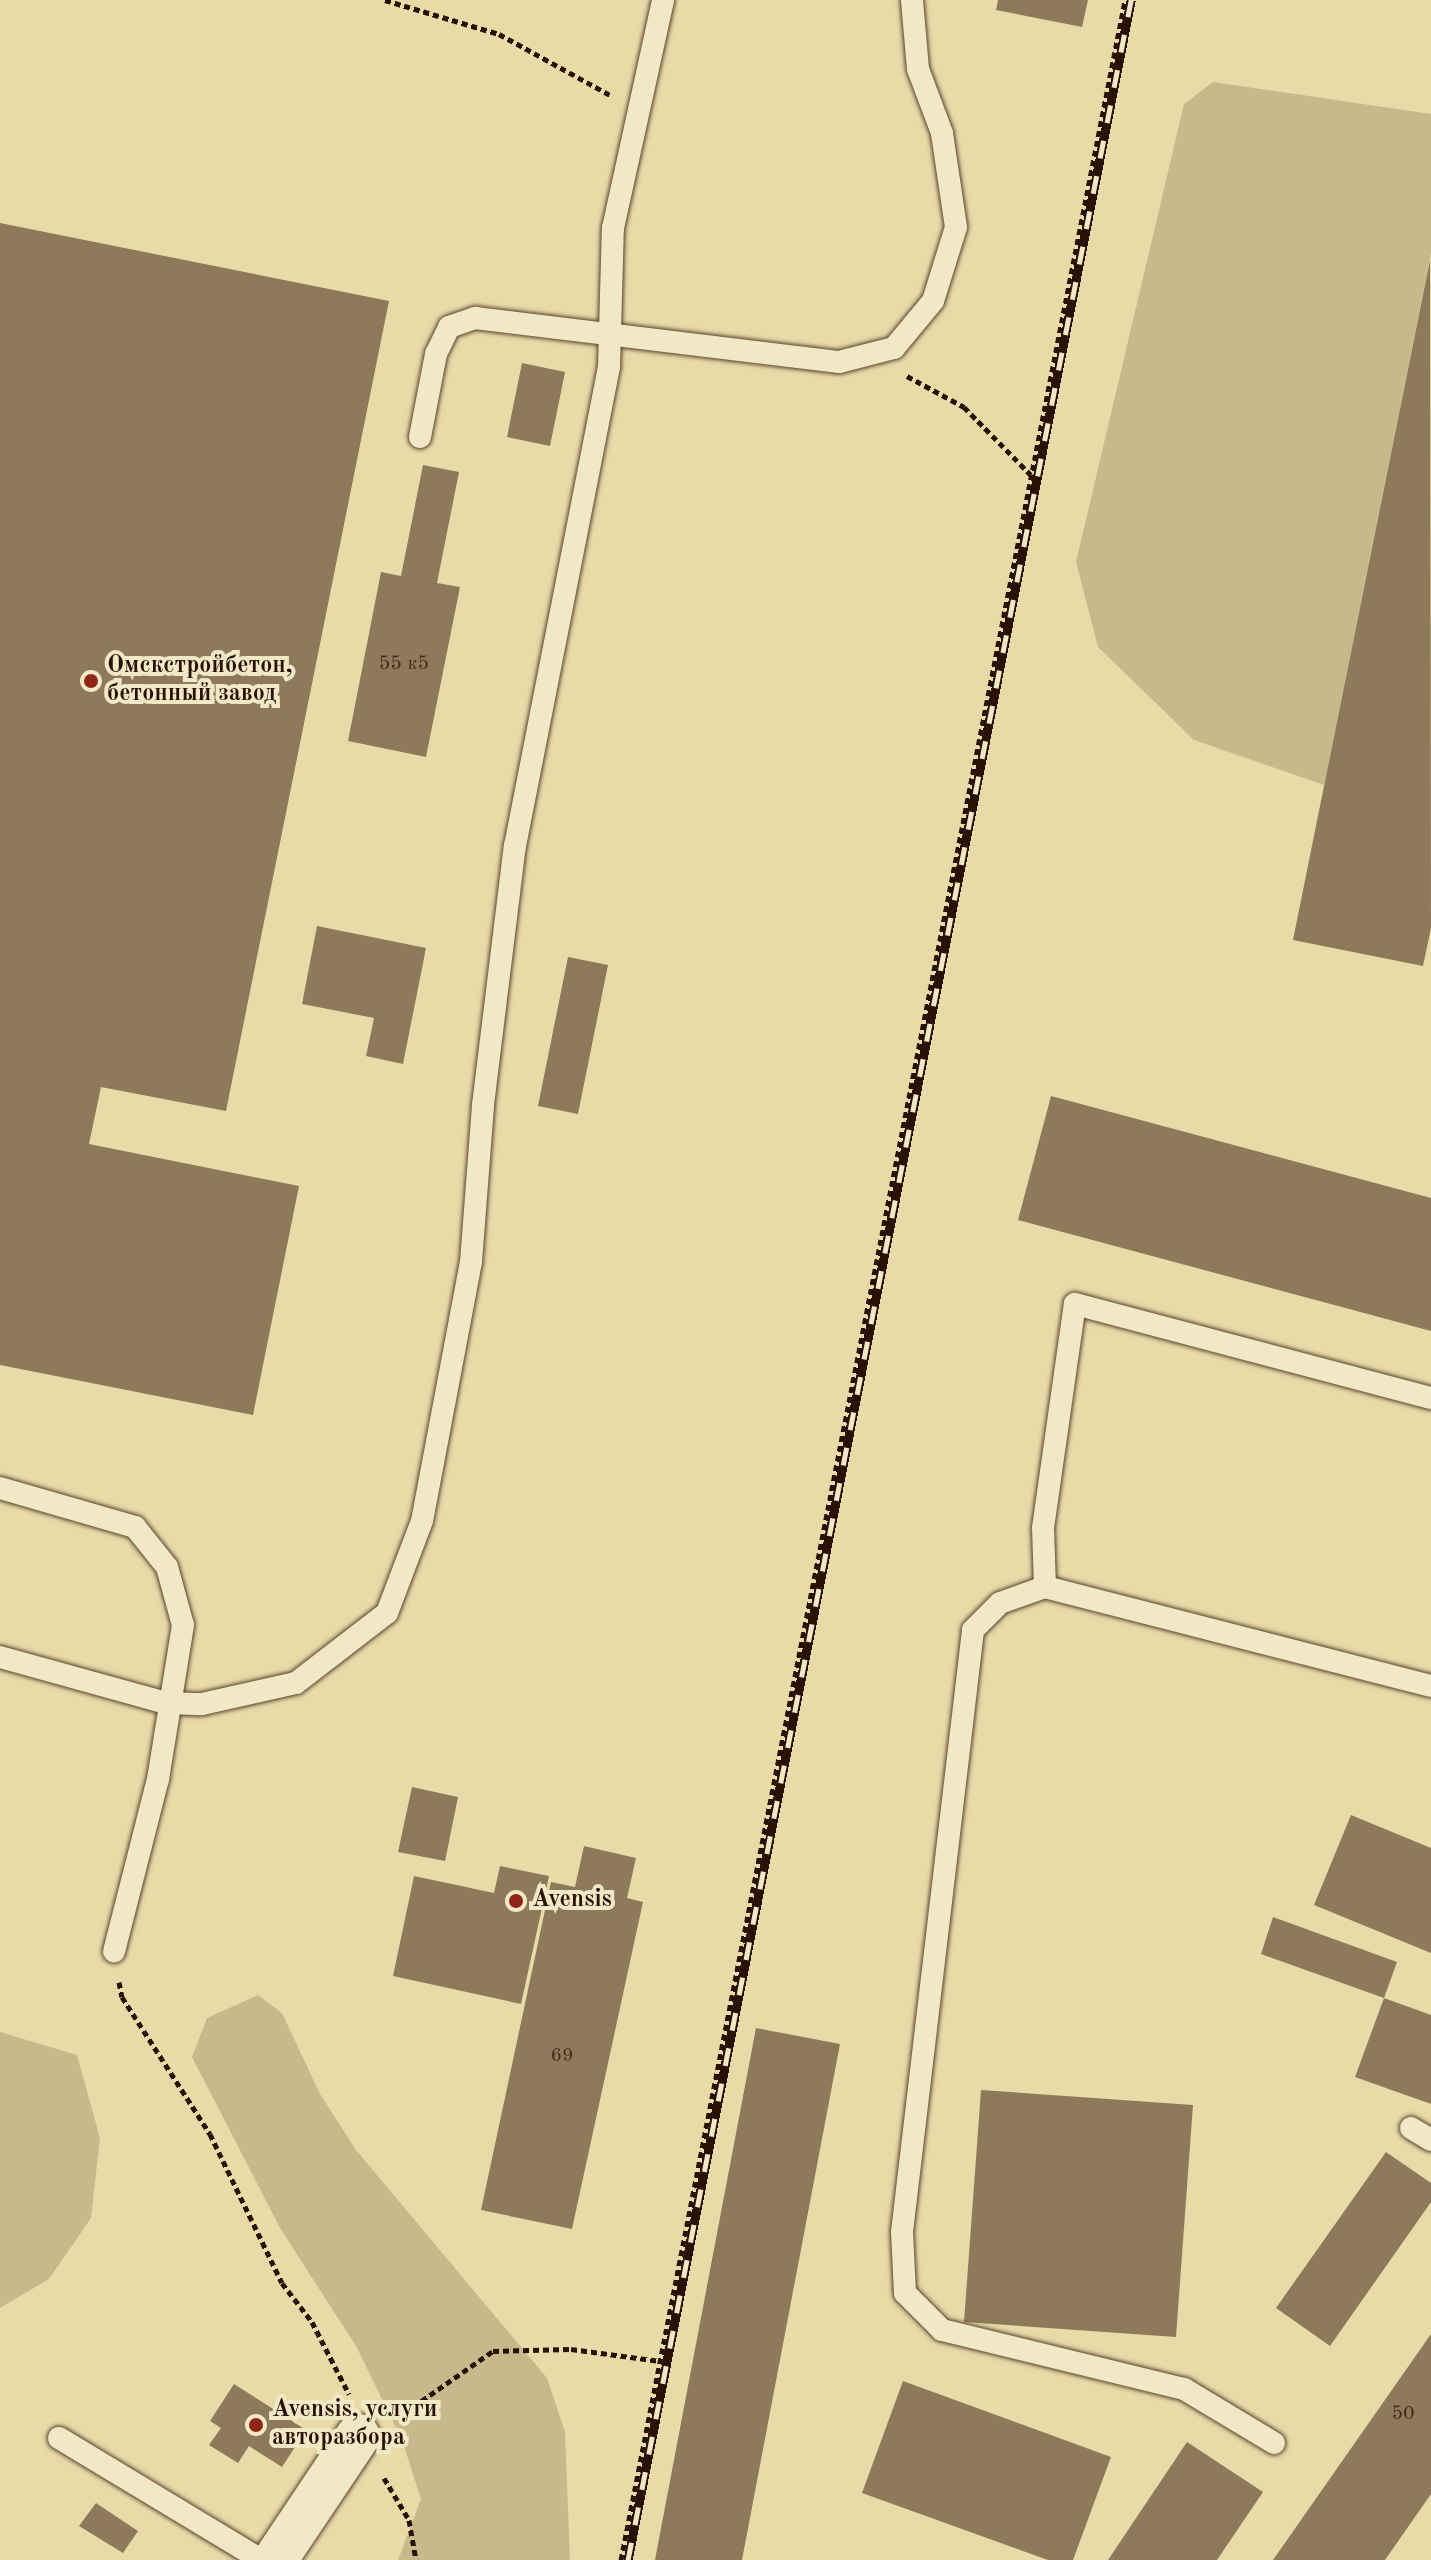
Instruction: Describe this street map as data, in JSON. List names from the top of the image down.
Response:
{
  "places": ["Омскстройбетон, бетонный завод", "Avensis", "Avensis, услуги авторазбора"],
  "house_numbers": ["55 к5", "69", "50"]
}
